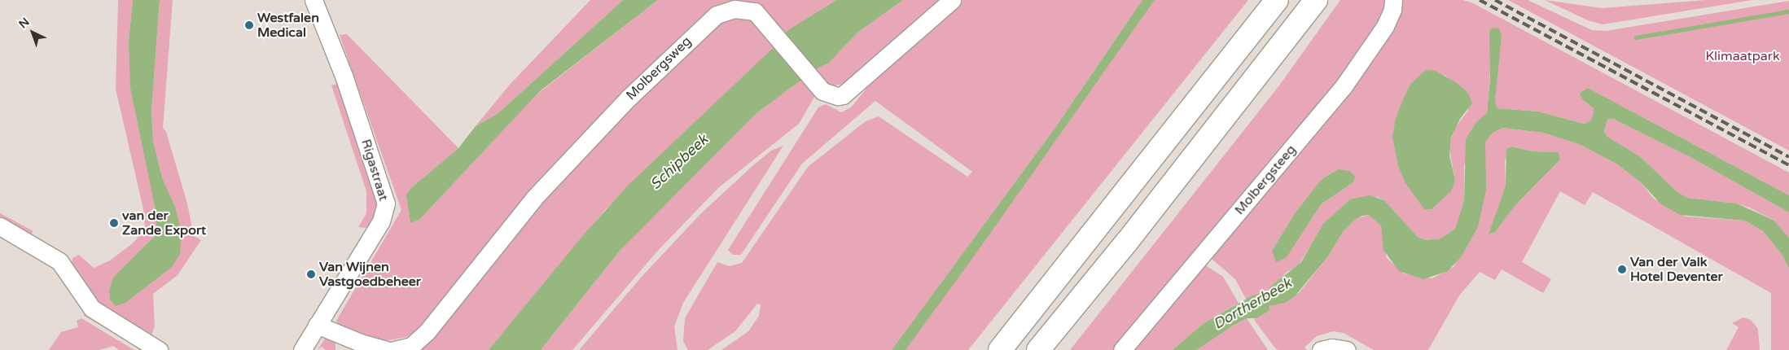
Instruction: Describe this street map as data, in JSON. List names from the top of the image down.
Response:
{
  "streets": {
    "street": ["Molbergsweg", "Rigastraat", "Molbergsteeg"]
  },
  "water": ["Schipbeek", "Dortherbeek"],
  "parks": ["Klimaatpark"],
  "places": [
    "Westfalen Medical",
    "van der Zande Export",
    "Van der Valk Hotel Deventer",
    "Van Wijnen Vastgoedbeheer"
  ],
  "north": "top left"
}
